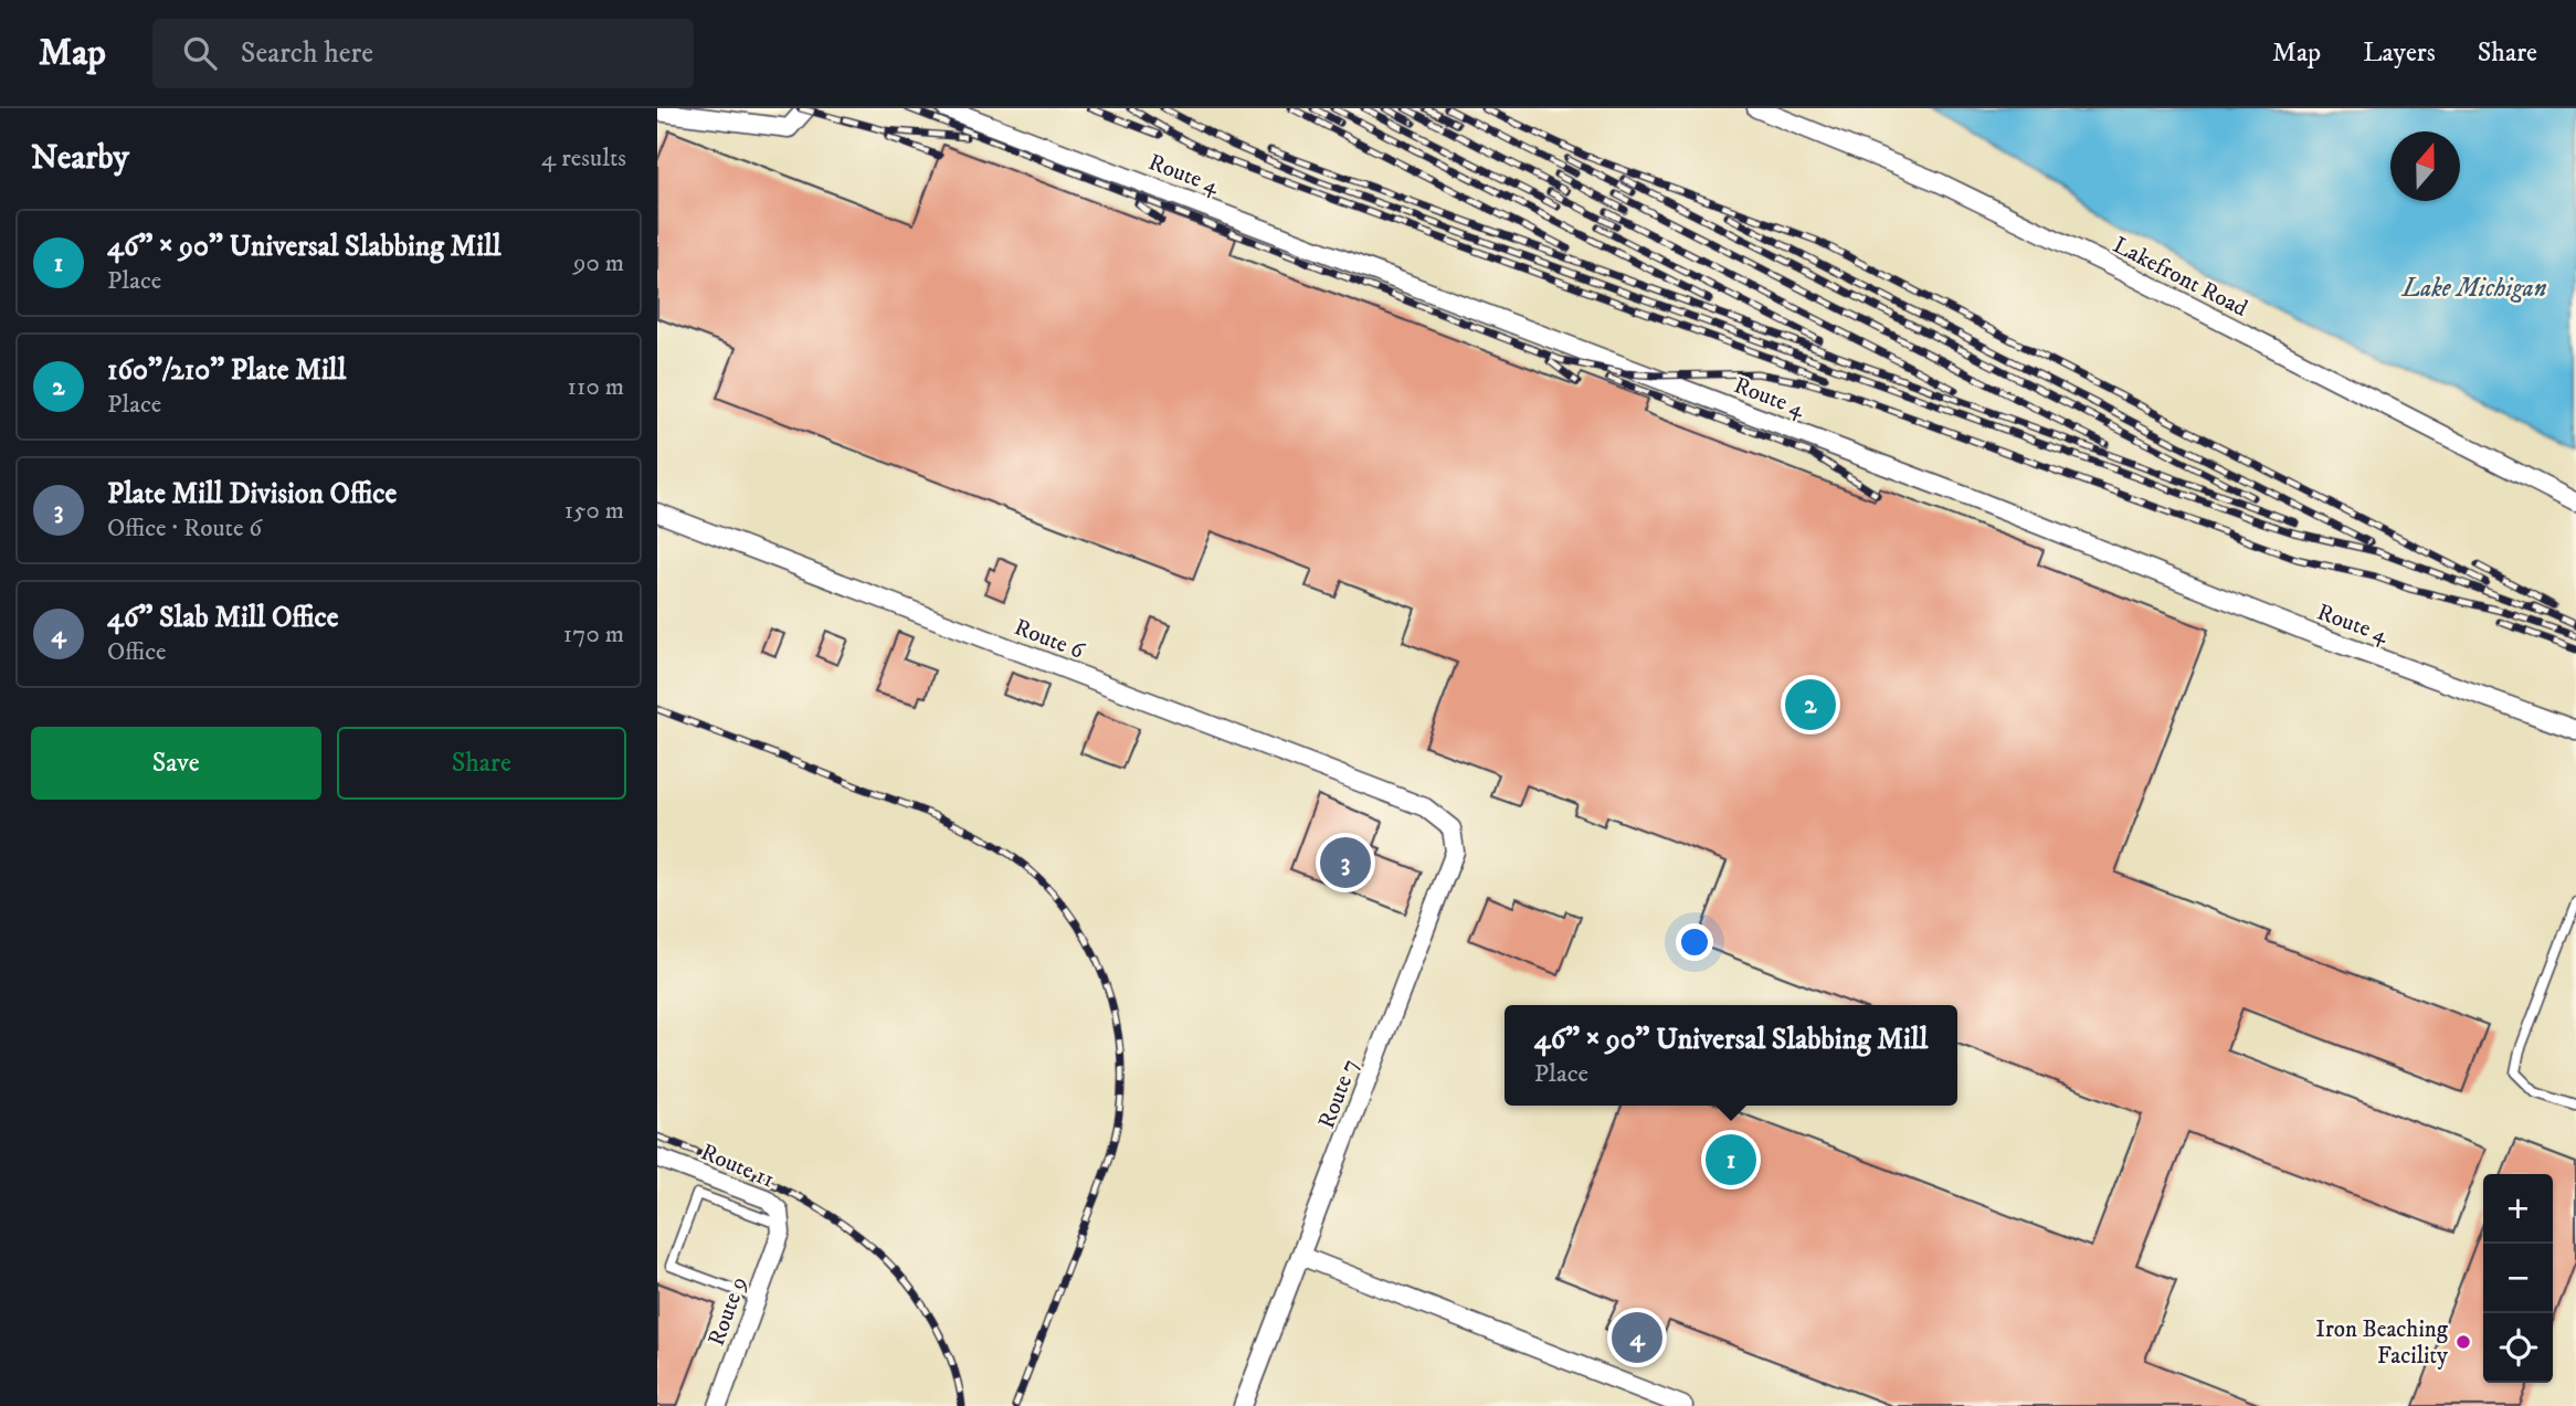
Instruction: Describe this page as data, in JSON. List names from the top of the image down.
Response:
{
  "streets": {
    "street": [
      "Route 4",
      "Lakefront Road",
      "Route 6",
      "Route 7",
      "Route 11",
      "Route 9"
    ]
  },
  "crossings": [
    ["Route 6", "Route 7"],
    ["Route 11", "Route 9"]
  ],
  "water": ["Lake Michigan"],
  "places": ["Iron Beaching Facility"],
  "north": "top",
  "page": {
    "header": "Map",
    "search": "Search here",
    "nav": ["Map", "Layers", "Share"],
    "heading": ["Nearby", "4 results"],
    "list": [
      {
        "mark": "1",
        "name": "46\" × 90\" Universal Slabbing Mill",
        "note": "Place",
        "value": "90 m"
      },
      {
        "mark": "2",
        "name": "160\"/210\" Plate Mill",
        "note": "Place",
        "value": "110 m"
      },
      {
        "mark": "3",
        "name": "Plate Mill Division Office",
        "note": "Office · Route 6",
        "value": "150 m"
      },
      {
        "mark": "4",
        "name": "46\" Slab Mill Office",
        "note": "Office",
        "value": "170 m"
      }
    ],
    "pins": [
      "2",
      "3",
      "1",
      "4"
    ],
    "buttons": ["Save", "Share"],
    "popup": ["46\" × 90\" Universal Slabbing Mill", "Place"],
    "map_buttons": ["+", "−"]
  }
}
